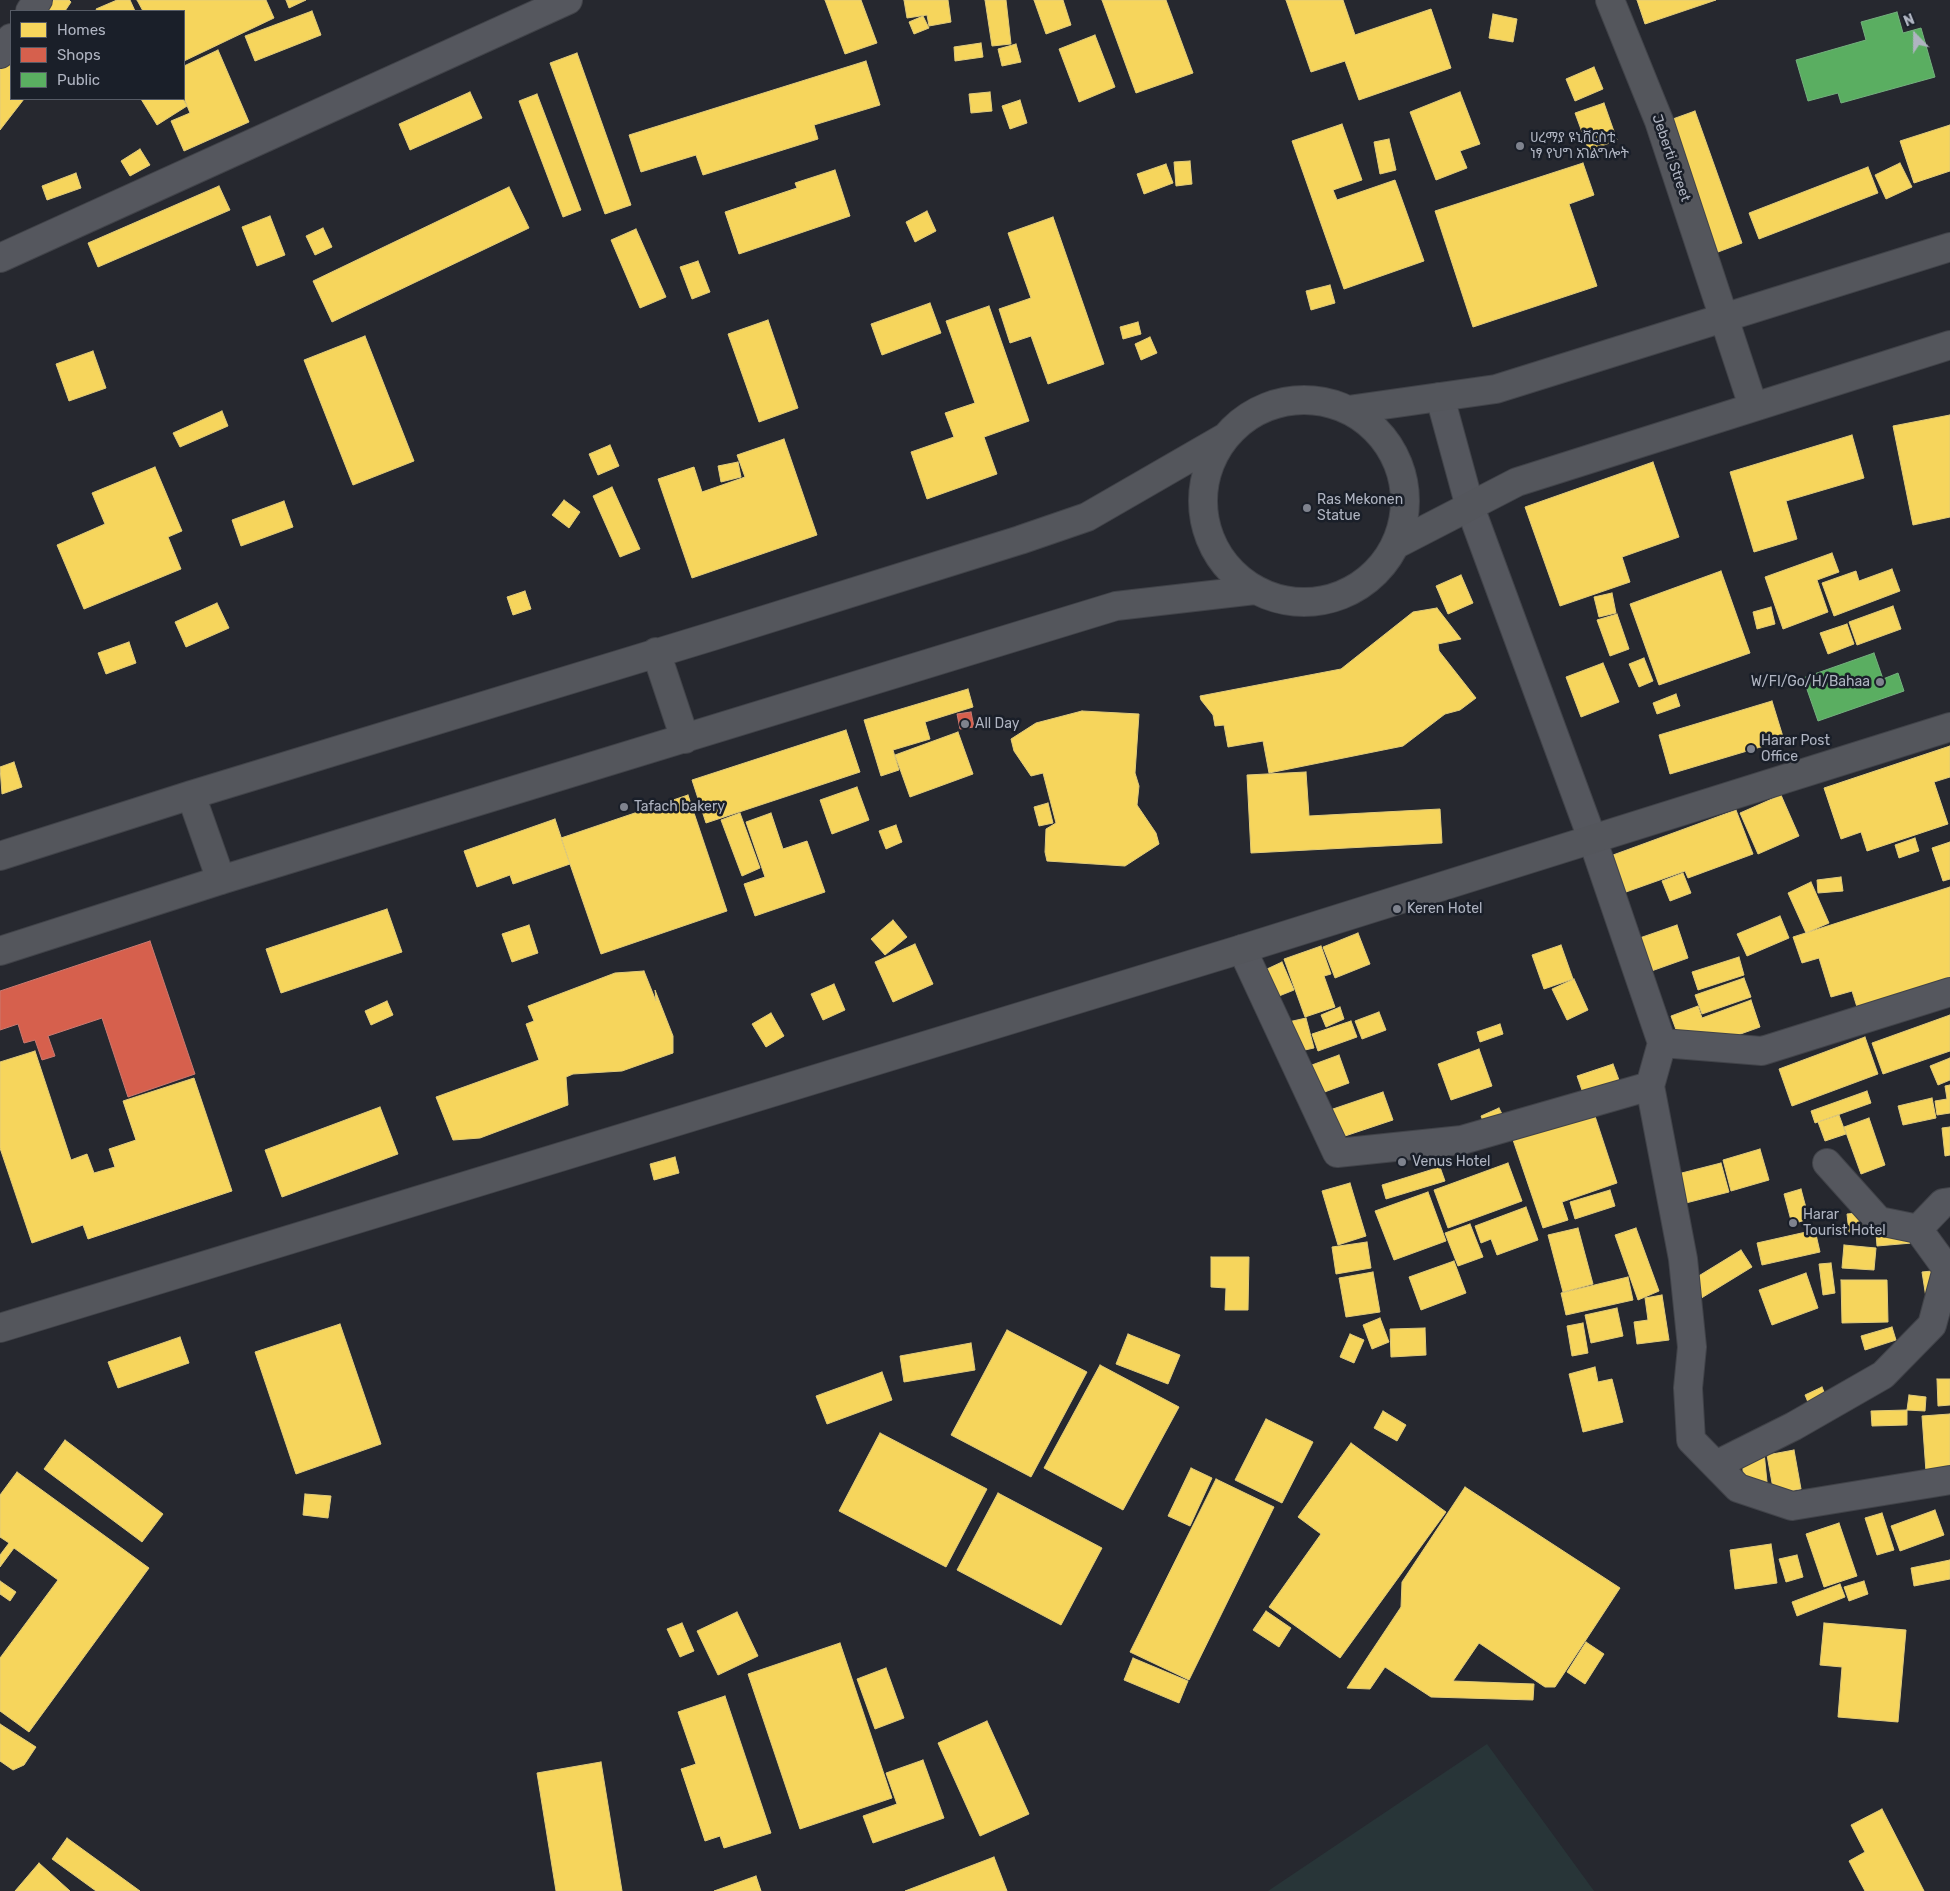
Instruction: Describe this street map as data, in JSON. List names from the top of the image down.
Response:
{
  "streets": {
    "main road": ["Jeberti Street"]
  },
  "places": [
    "ሀረማያ ዩኒቨርስቲ ነፃ የህግ አገልግሎት",
    "Ras Mekonen Statue",
    "W/FI/Go/H/Bahaa",
    "All Day",
    "Harar Post Office",
    "Tafach bakery",
    "Keren Hotel",
    "Venus Hotel",
    "Harar Tourist Hotel"
  ],
  "legend": ["Homes", "Shops", "Public"],
  "north": "top"
}
